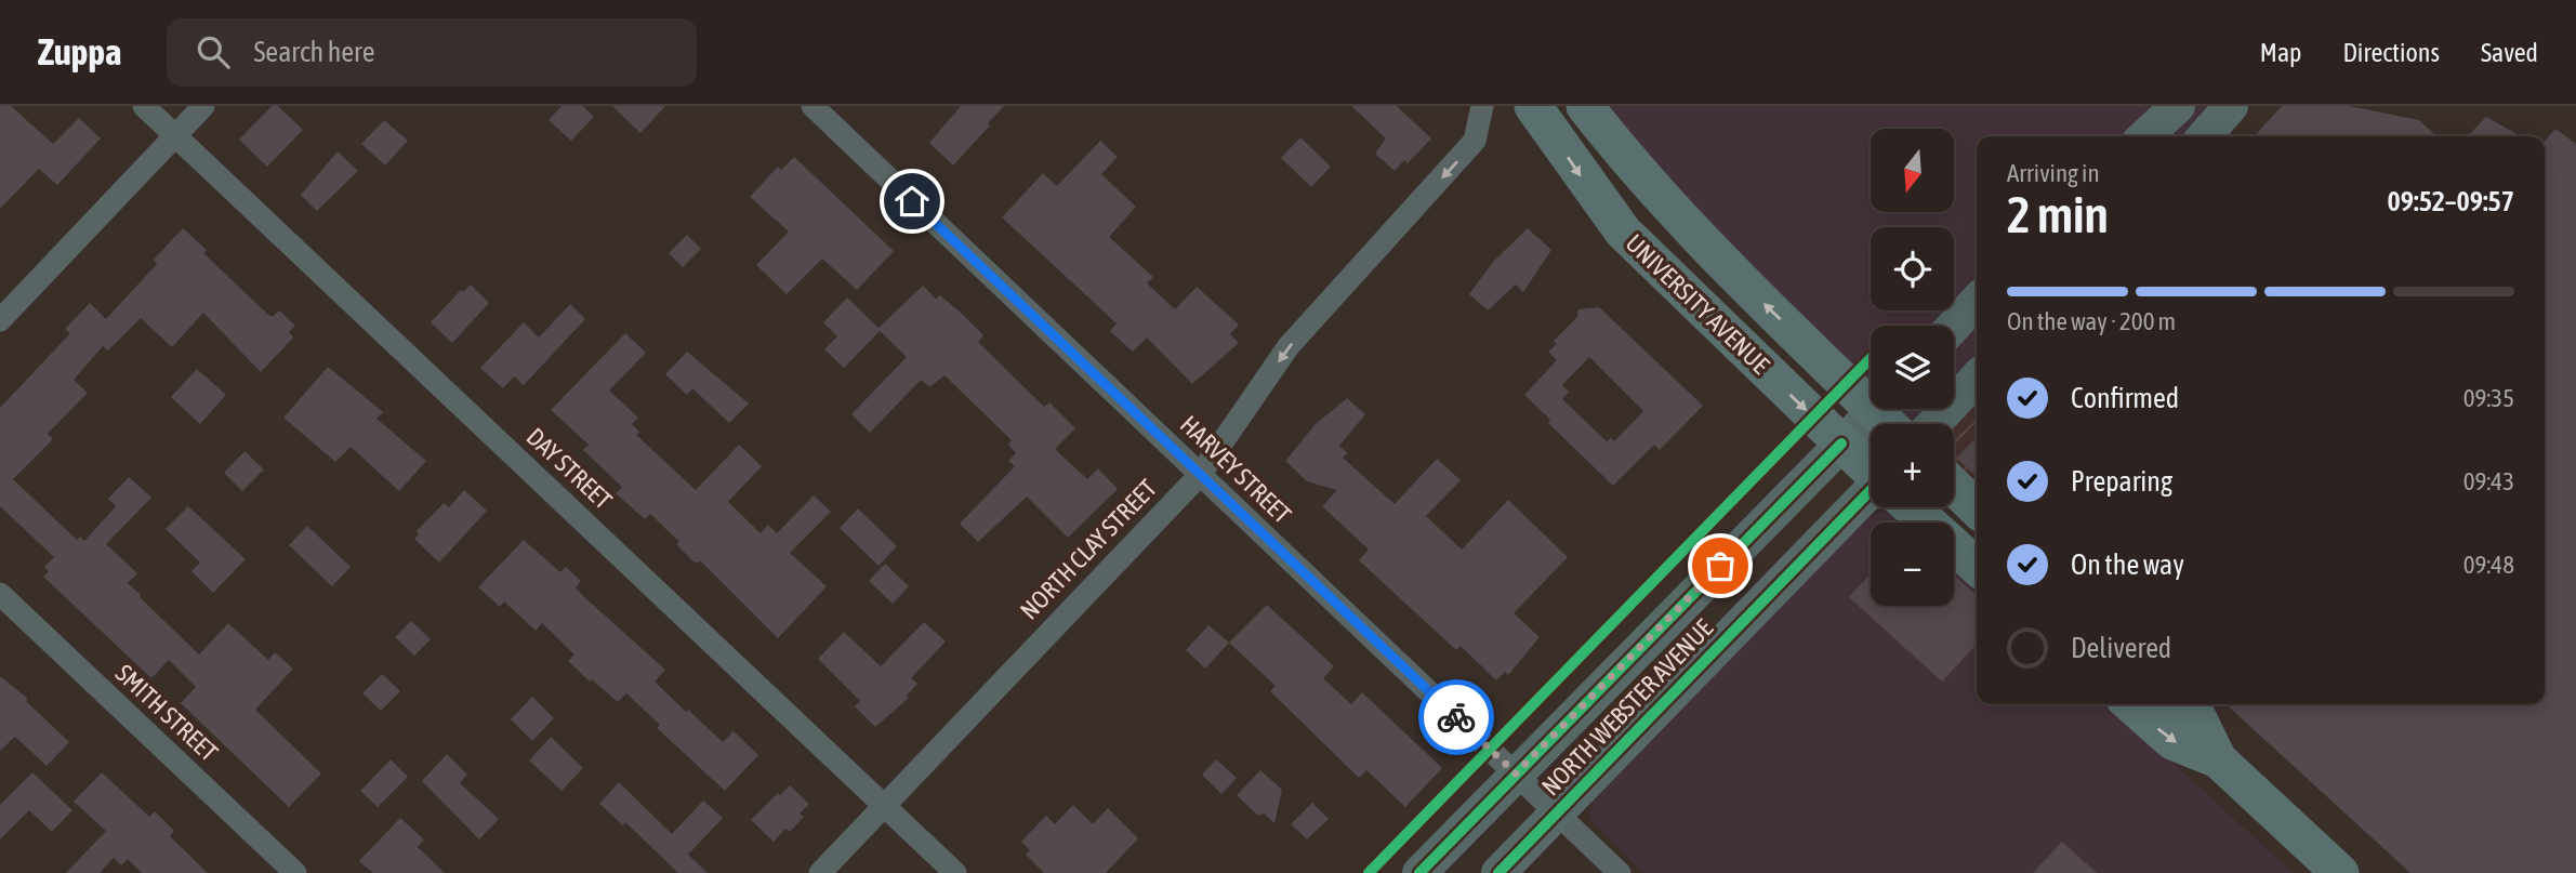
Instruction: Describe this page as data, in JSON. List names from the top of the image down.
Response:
{
  "streets": {
    "main road": ["UNIVERSITY AVENUE", "NORTH WEBSTER AVENUE"],
    "street": [
      "DAY STREET",
      "HARVEY STREET",
      "NORTH CLAY STREET",
      "SMITH STREET"
    ]
  },
  "crossings": [
    ["UNIVERSITY AVENUE", "NORTH WEBSTER AVENUE"],
    ["DAY STREET", "NORTH CLAY STREET"],
    ["HARVEY STREET", "NORTH CLAY STREET"],
    ["HARVEY STREET", "NORTH WEBSTER AVENUE"]
  ],
  "one_way": ["NORTH CLAY STREET"],
  "north": "bottom",
  "page": {
    "header": "Zuppa",
    "search": "Search here",
    "nav": ["Map", "Directions", "Saved"],
    "map_buttons": ["+", "−"],
    "heading": ["2 min", "Arriving in", "09:52–09:57"],
    "bar": "On the way · 200 m",
    "list": [
      ["Confirmed", "09:35"],
      ["Preparing", "09:43"],
      ["On the way", "09:48"],
      "Delivered"
    ]
  }
}
